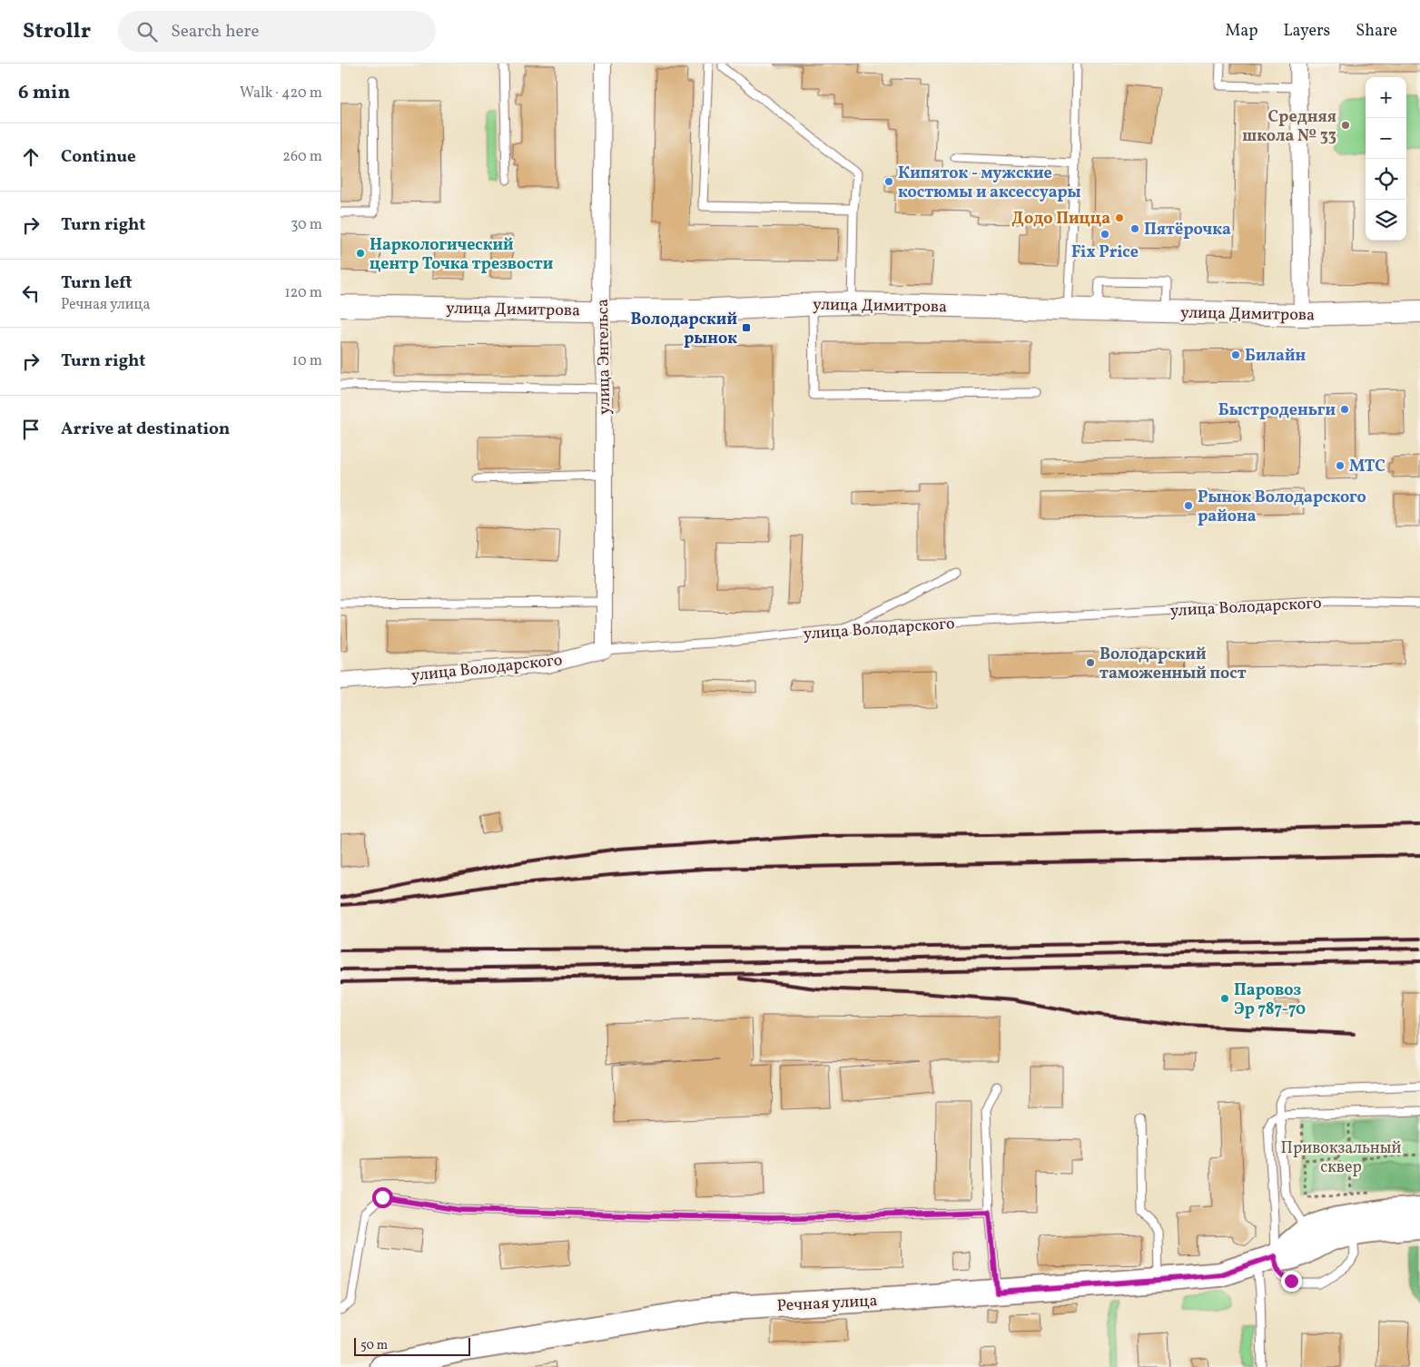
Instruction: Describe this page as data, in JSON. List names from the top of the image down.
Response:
{
  "streets": {
    "main road": ["улица Димитрова", "Речная улица"],
    "street": ["улица Энгельса", "улица Володарского"]
  },
  "crossings": [
    ["улица Димитрова", "улица Энгельса"],
    ["улица Энгельса", "улица Володарского"]
  ],
  "parks": ["Привокзальный сквер"],
  "places": {
    "other": [
      "Средняя школа № 33",
      "Кипяток - мужские костюмы и аксессуары",
      "Додо Пицца",
      "Пятёрочка",
      "Fix Price",
      "Наркологический центр Точка трезвости",
      "Билайн",
      "Быстроденьги",
      "МТС",
      "Рынок Володарского района",
      "Володарский таможенный пост",
      "Паровоз Эр 787-70"
    ],
    "transit": ["Володарский рынок"]
  },
  "scale_bar": "50 m",
  "page": {
    "header": "Strollr",
    "search": "Search here",
    "nav": ["Map", "Layers", "Share"],
    "heading": ["6 min", "Walk · 420 m"],
    "map_buttons": ["+", "−"],
    "list": [
      ["Continue", "260 m"],
      ["Turn right", "30 m"],
      ["Turn left", "Речная улица", "120 m"],
      ["Turn right", "10 m"],
      "Arrive at destination"
    ],
    "scale": "50 m"
  }
}
